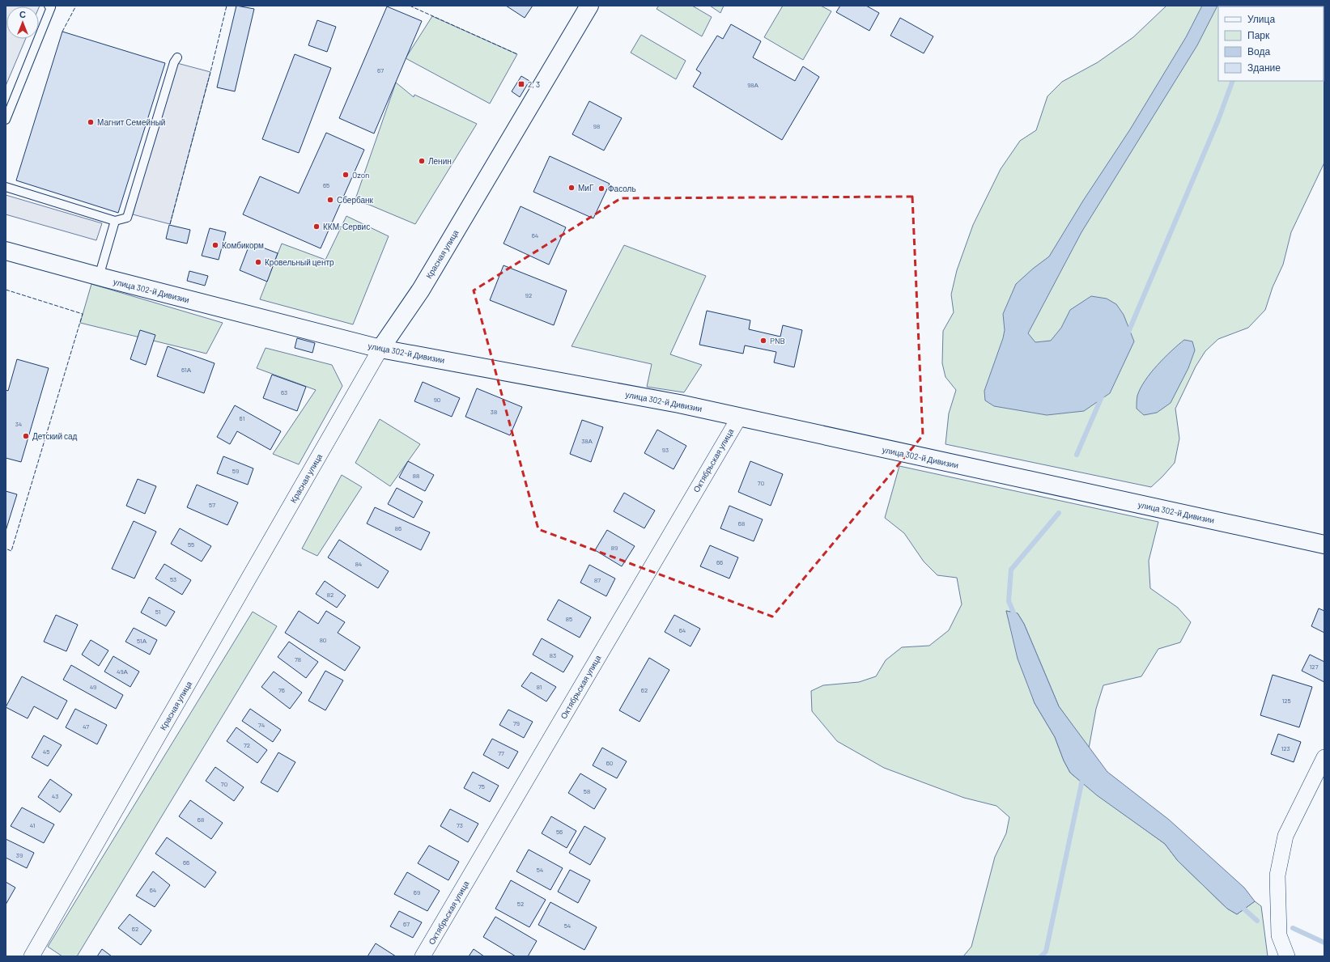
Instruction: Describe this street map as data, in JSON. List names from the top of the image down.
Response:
{
  "streets": {
    "main road": ["Красная улица", "улица 302-й Дивизии"],
    "street": ["Октябрьская улица"]
  },
  "crossings": [
    ["Красная улица", "улица 302-й Дивизии"],
    ["улица 302-й Дивизии", "Октябрьская улица"]
  ],
  "places": {
    "transit": ["2, 3"],
    "other": [
      "Магнит Семейный",
      "Ленин",
      "Ozon",
      "МиГ",
      "Фасоль",
      "Сбербанк",
      "ККМ-Сервис",
      "Комбикорм",
      "Кровельный центр",
      "PNB",
      "Детский сад"
    ]
  },
  "house_numbers": [
    "67",
    "98А",
    "98",
    "65",
    "64",
    "92",
    "61А",
    "63",
    "90",
    "38",
    "61",
    "34",
    "38А",
    "93",
    "59",
    "88",
    "70",
    "57",
    "68",
    "86",
    "55",
    "89",
    "66",
    "84",
    "53",
    "87",
    "82",
    "51",
    "85",
    "64",
    "80",
    "51А",
    "83",
    "78",
    "127",
    "49А",
    "49",
    "81",
    "76",
    "62",
    "125",
    "79",
    "74",
    "47",
    "72",
    "123",
    "45",
    "77",
    "60",
    "70",
    "75",
    "58",
    "43",
    "68",
    "41",
    "73",
    "56",
    "39",
    "66",
    "54",
    "64",
    "69",
    "52",
    "67",
    "54",
    "62"
  ],
  "legend": [
    "Улица",
    "Парк",
    "Вода",
    "Здание"
  ],
  "north": "top"
}
